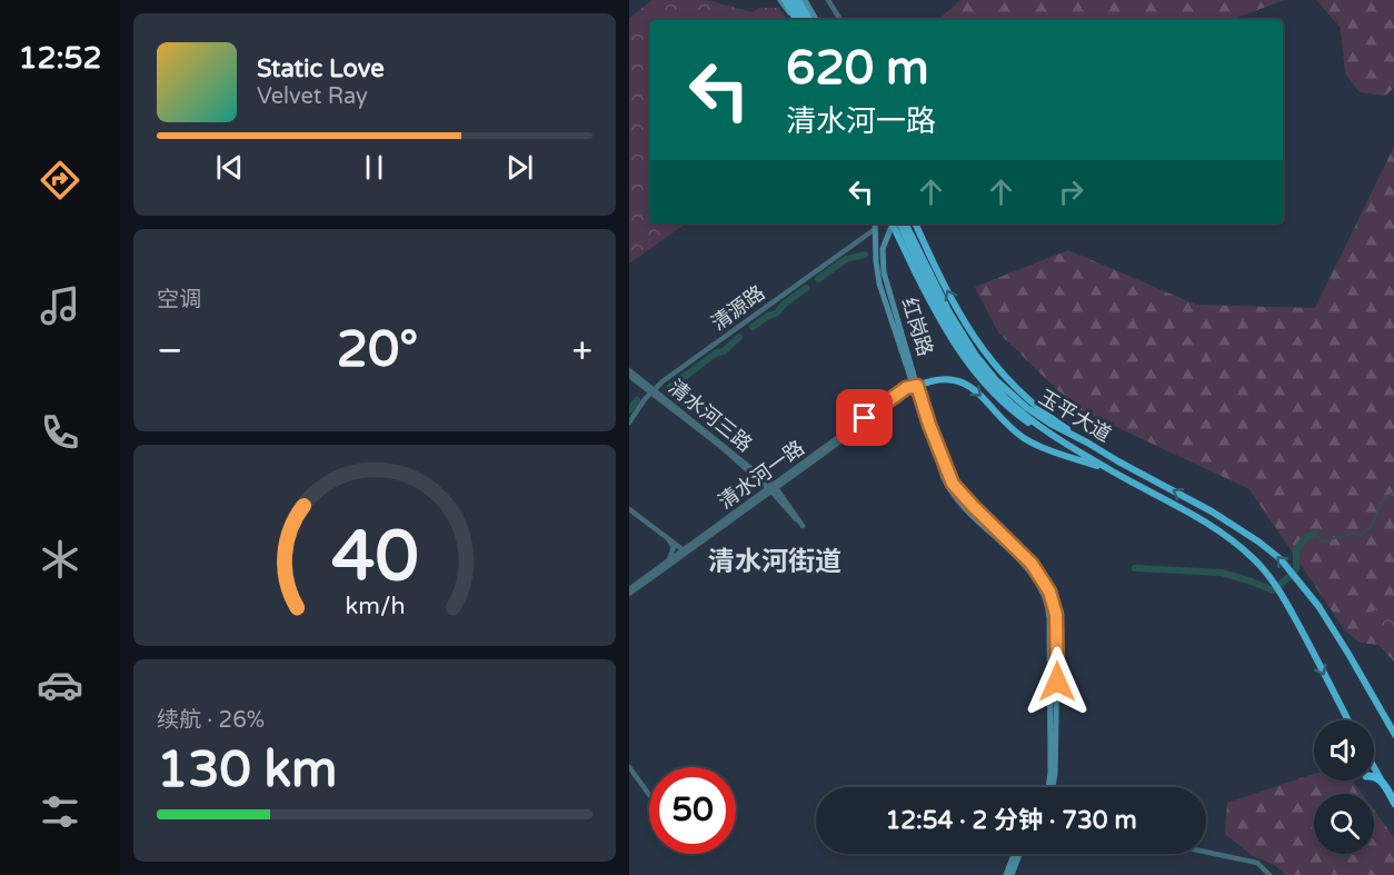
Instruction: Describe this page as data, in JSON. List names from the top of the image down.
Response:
{
  "streets": {
    "highway": ["玉平大道"],
    "main road": ["红岗路"],
    "street": ["清源路", "清水河三路", "清水河一路"]
  },
  "crossings": [
    ["清源路", "红岗路"],
    ["清源路", "清水河三路"],
    ["红岗路", "清水河一路"],
    ["清水河三路", "清水河一路"]
  ],
  "districts": ["清水河街道"],
  "page": {
    "tabs": "12:52",
    "turn": ["620 m", "清水河一路"],
    "song": ["Static Love", "Velvet Ray"],
    "tile": [
      "空调",
      ["续航 · 26%", "130 km"]
    ],
    "heat": ["−", "20°", "+"],
    "limit": "50",
    "trip": "12:54 · 2 分钟 · 730 m",
    "gauge": ["40", "km/h"]
  }
}
